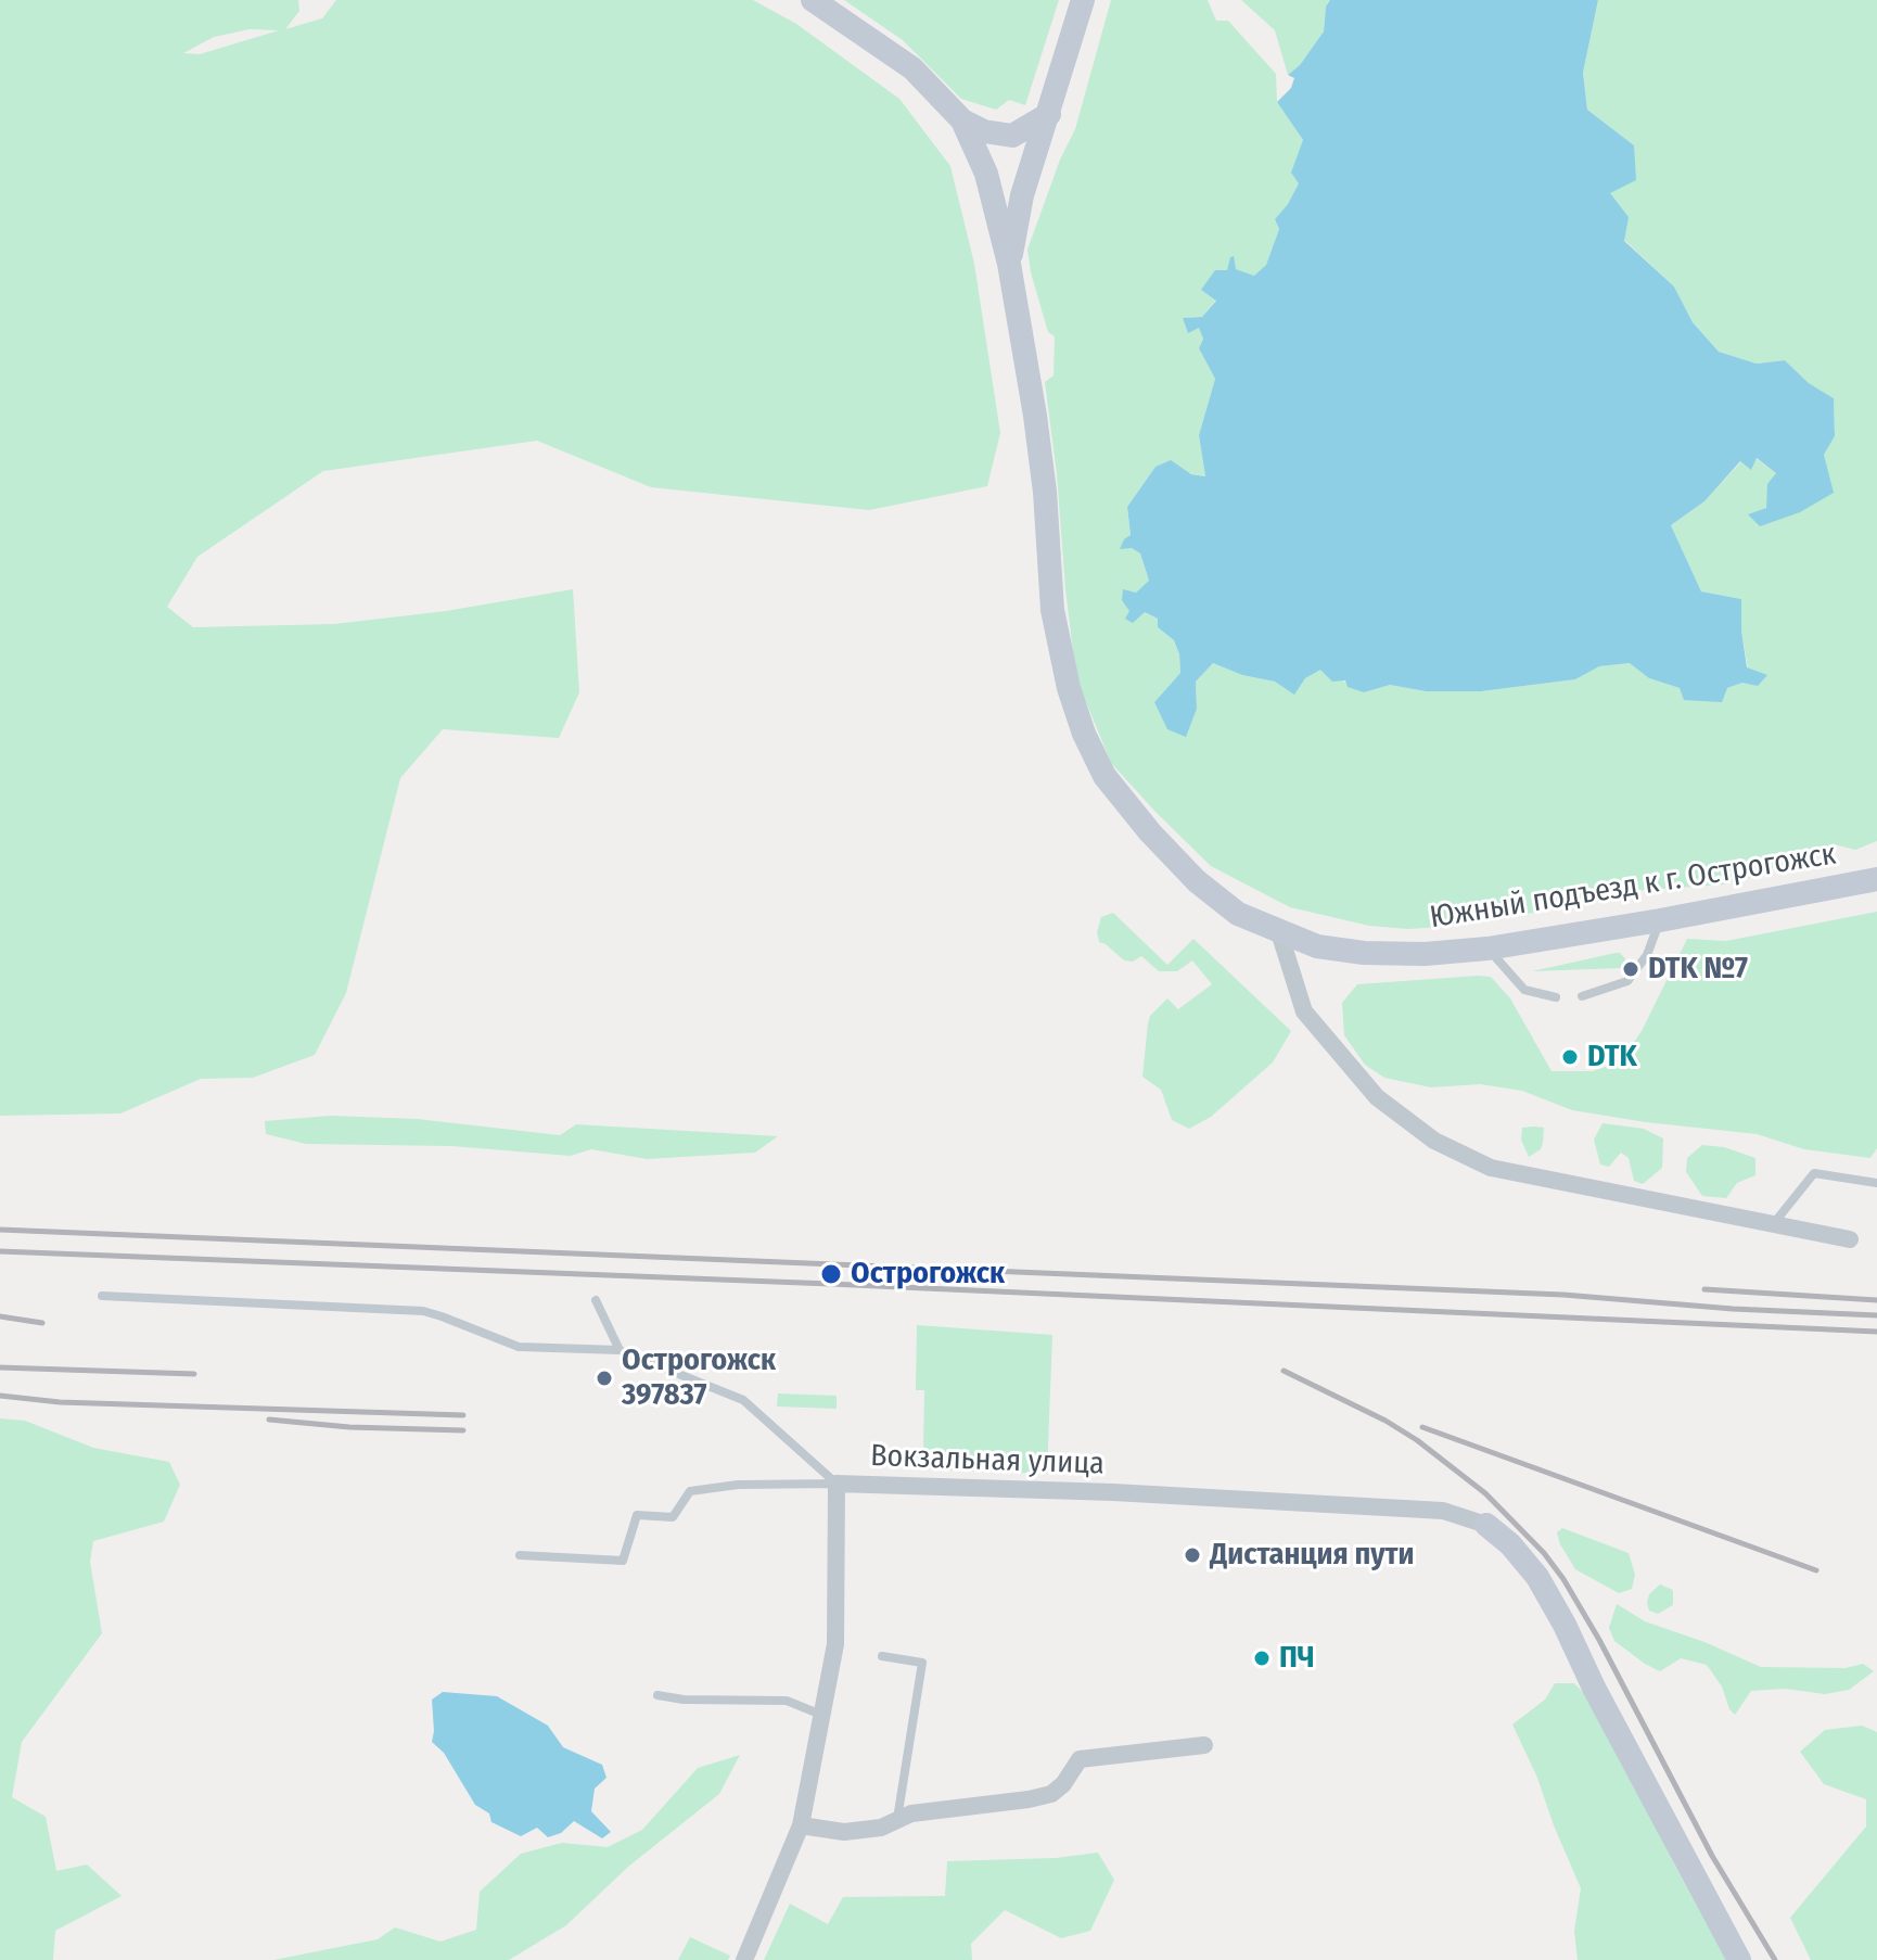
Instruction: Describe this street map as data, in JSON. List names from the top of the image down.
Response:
{
  "streets": {
    "main road": ["Южный подъезд к г. Острогожск"],
    "street": ["Вокзальная улица"]
  },
  "places": [
    "DTK №7",
    "DTK",
    "Острогожск",
    "Острогожск 397837",
    "Дистанция пути",
    "ПЧ"
  ]
}
